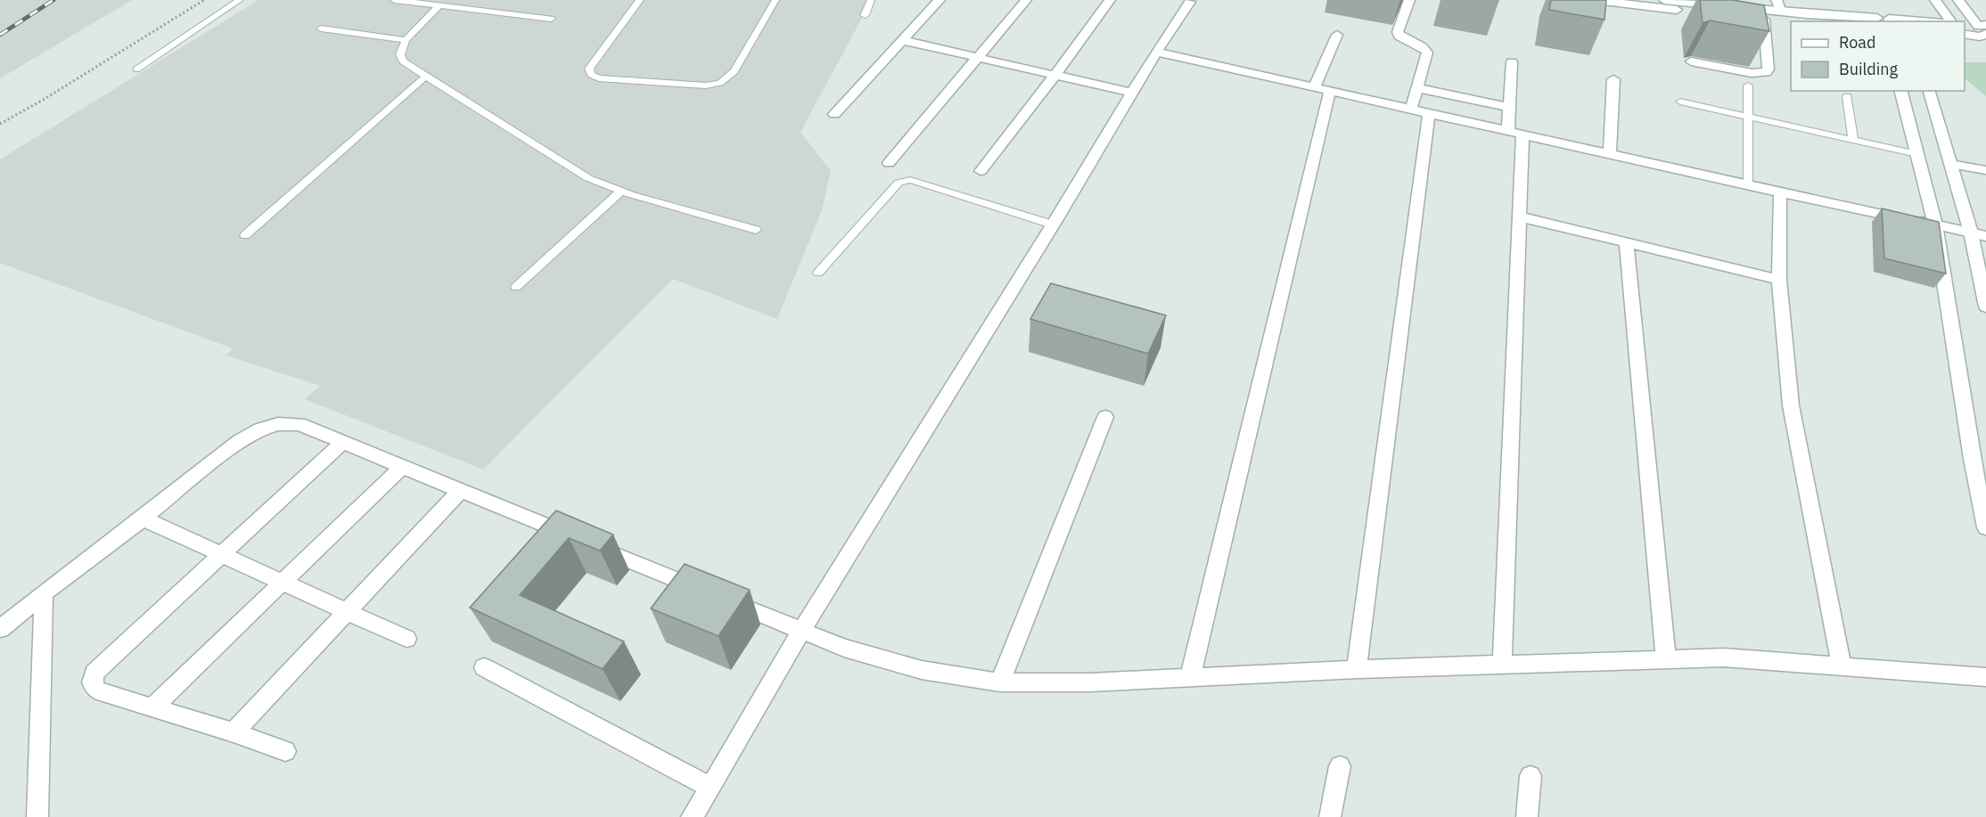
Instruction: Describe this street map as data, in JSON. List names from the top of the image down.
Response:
{
  "legend": ["Road", "Building"]
}
